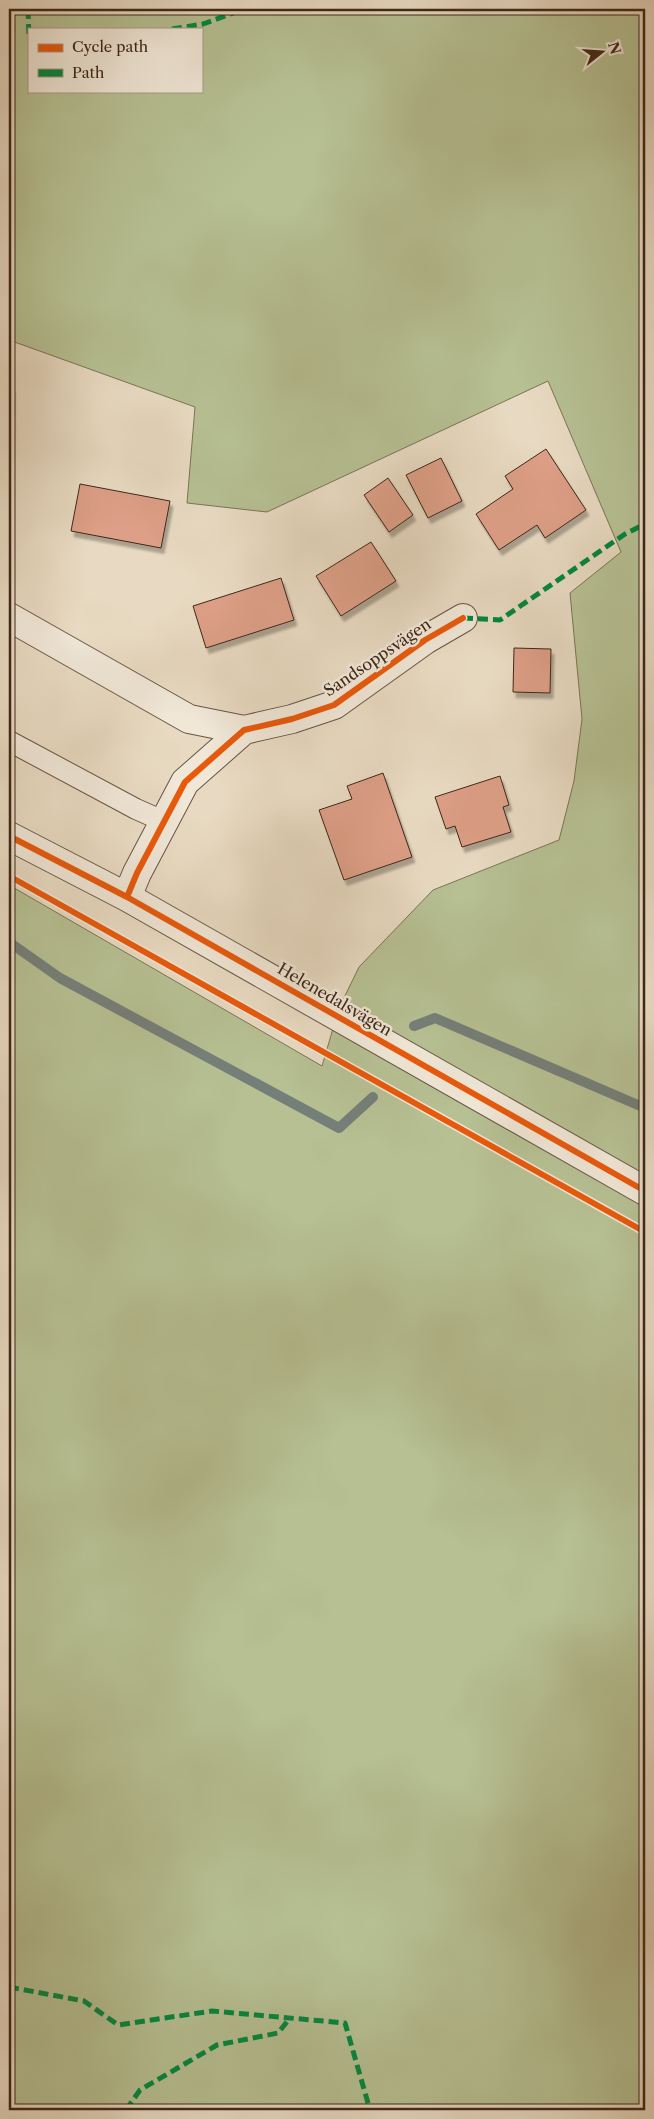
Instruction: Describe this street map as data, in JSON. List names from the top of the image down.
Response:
{
  "streets": {
    "street": ["Sandsoppsvägen", "Helenedalsvägen"]
  },
  "crossings": [
    ["Sandsoppsvägen", "Helenedalsvägen"]
  ],
  "legend": ["Cycle path", "Path"],
  "north": "right"
}
